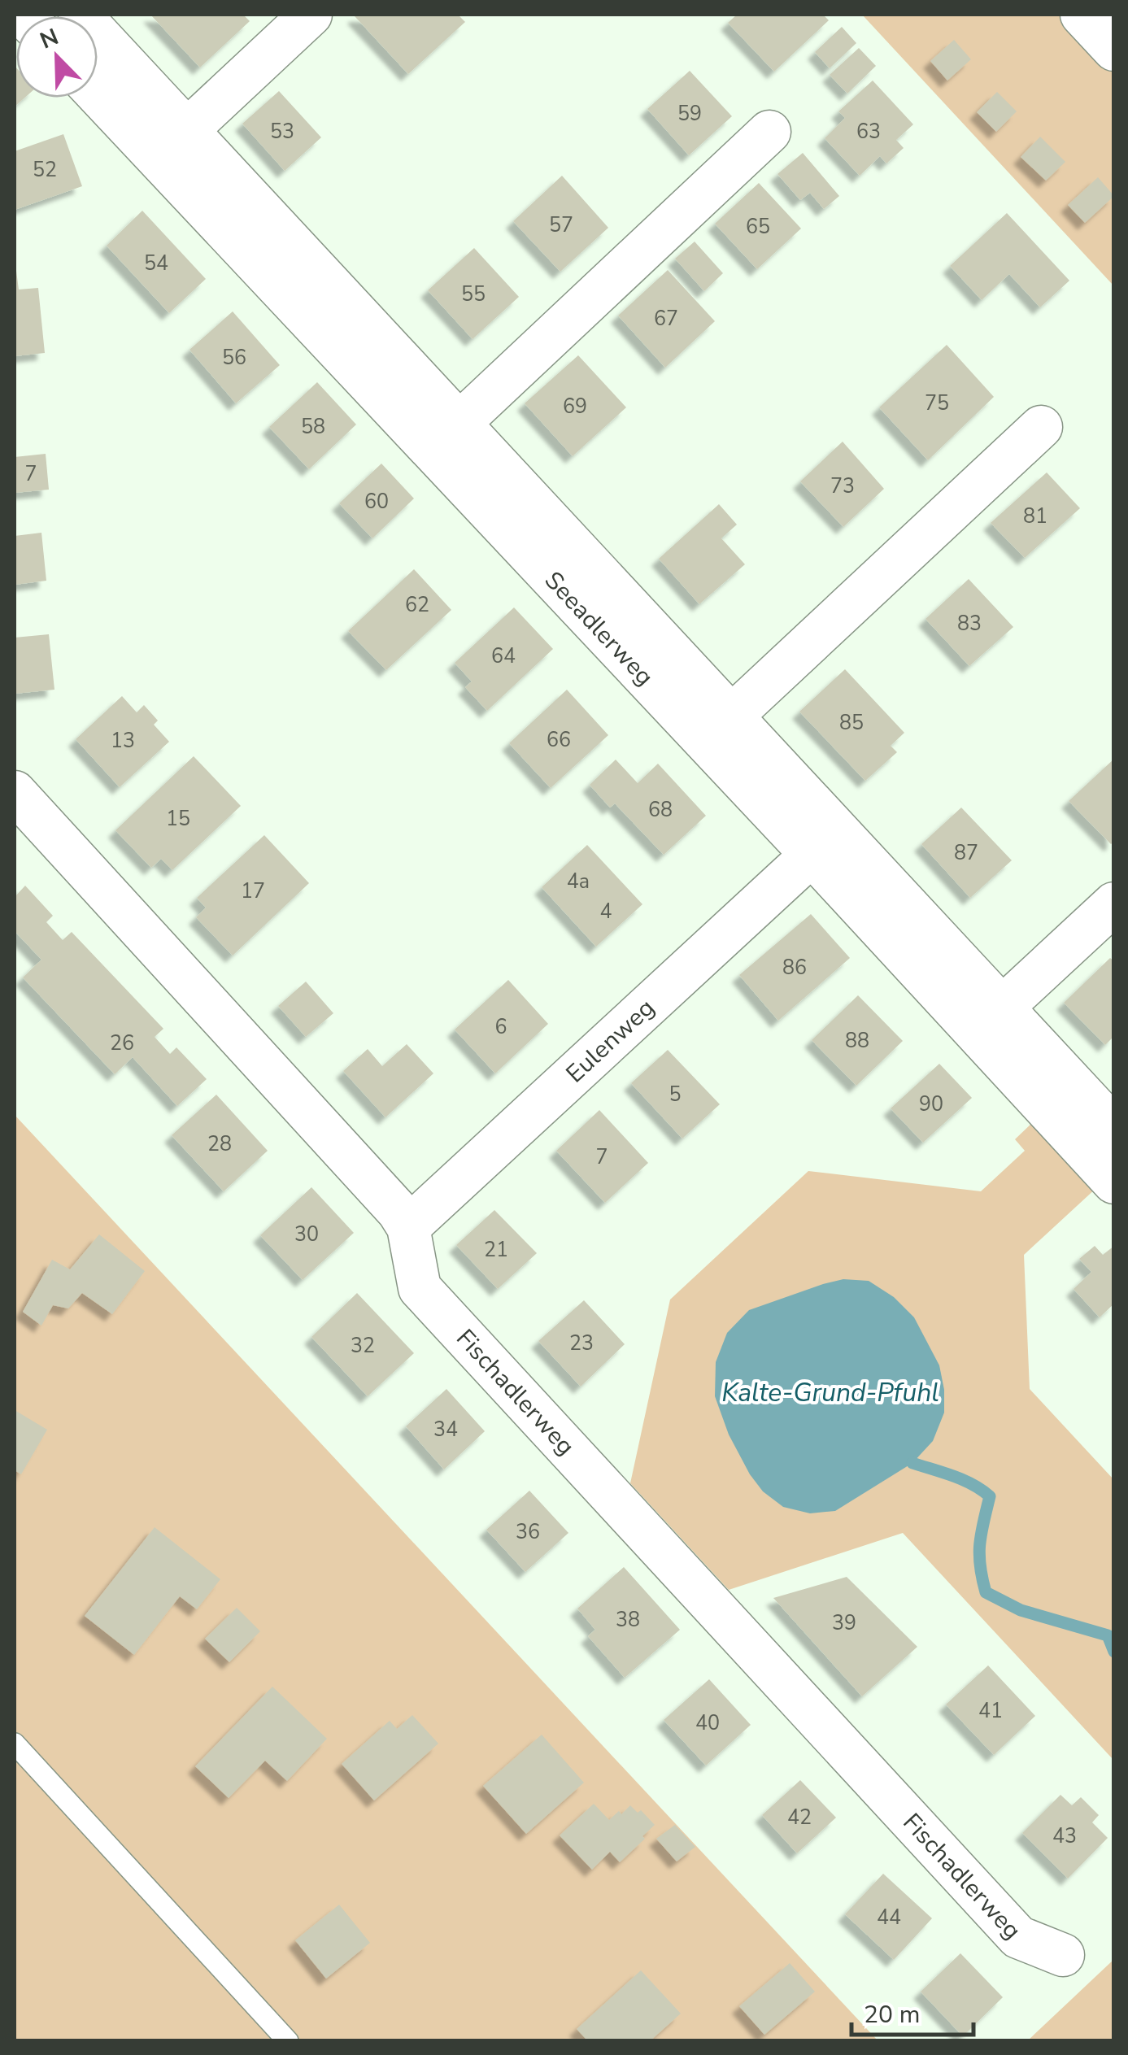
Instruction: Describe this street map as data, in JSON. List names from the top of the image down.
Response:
{
  "streets": {
    "street": ["Seeadlerweg", "Eulenweg", "Fischadlerweg"]
  },
  "crossings": [
    ["Seeadlerweg", "Eulenweg"],
    ["Eulenweg", "Fischadlerweg"]
  ],
  "water": ["Kalte-Grund-Pfuhl"],
  "house_numbers": [
    "59",
    "53",
    "63",
    "52",
    "57",
    "65",
    "54",
    "55",
    "67",
    "56",
    "75",
    "69",
    "58",
    "7",
    "73",
    "60",
    "81",
    "62",
    "83",
    "64",
    "85",
    "66",
    "13",
    "68",
    "15",
    "87",
    "4a",
    "17",
    "4",
    "86",
    "6",
    "88",
    "26",
    "5",
    "90",
    "28",
    "7",
    "30",
    "21",
    "23",
    "32",
    "34",
    "36",
    "38",
    "39",
    "41",
    "40",
    "42",
    "43",
    "44"
  ],
  "scale_bar": "20 m",
  "north": "top left"
}
